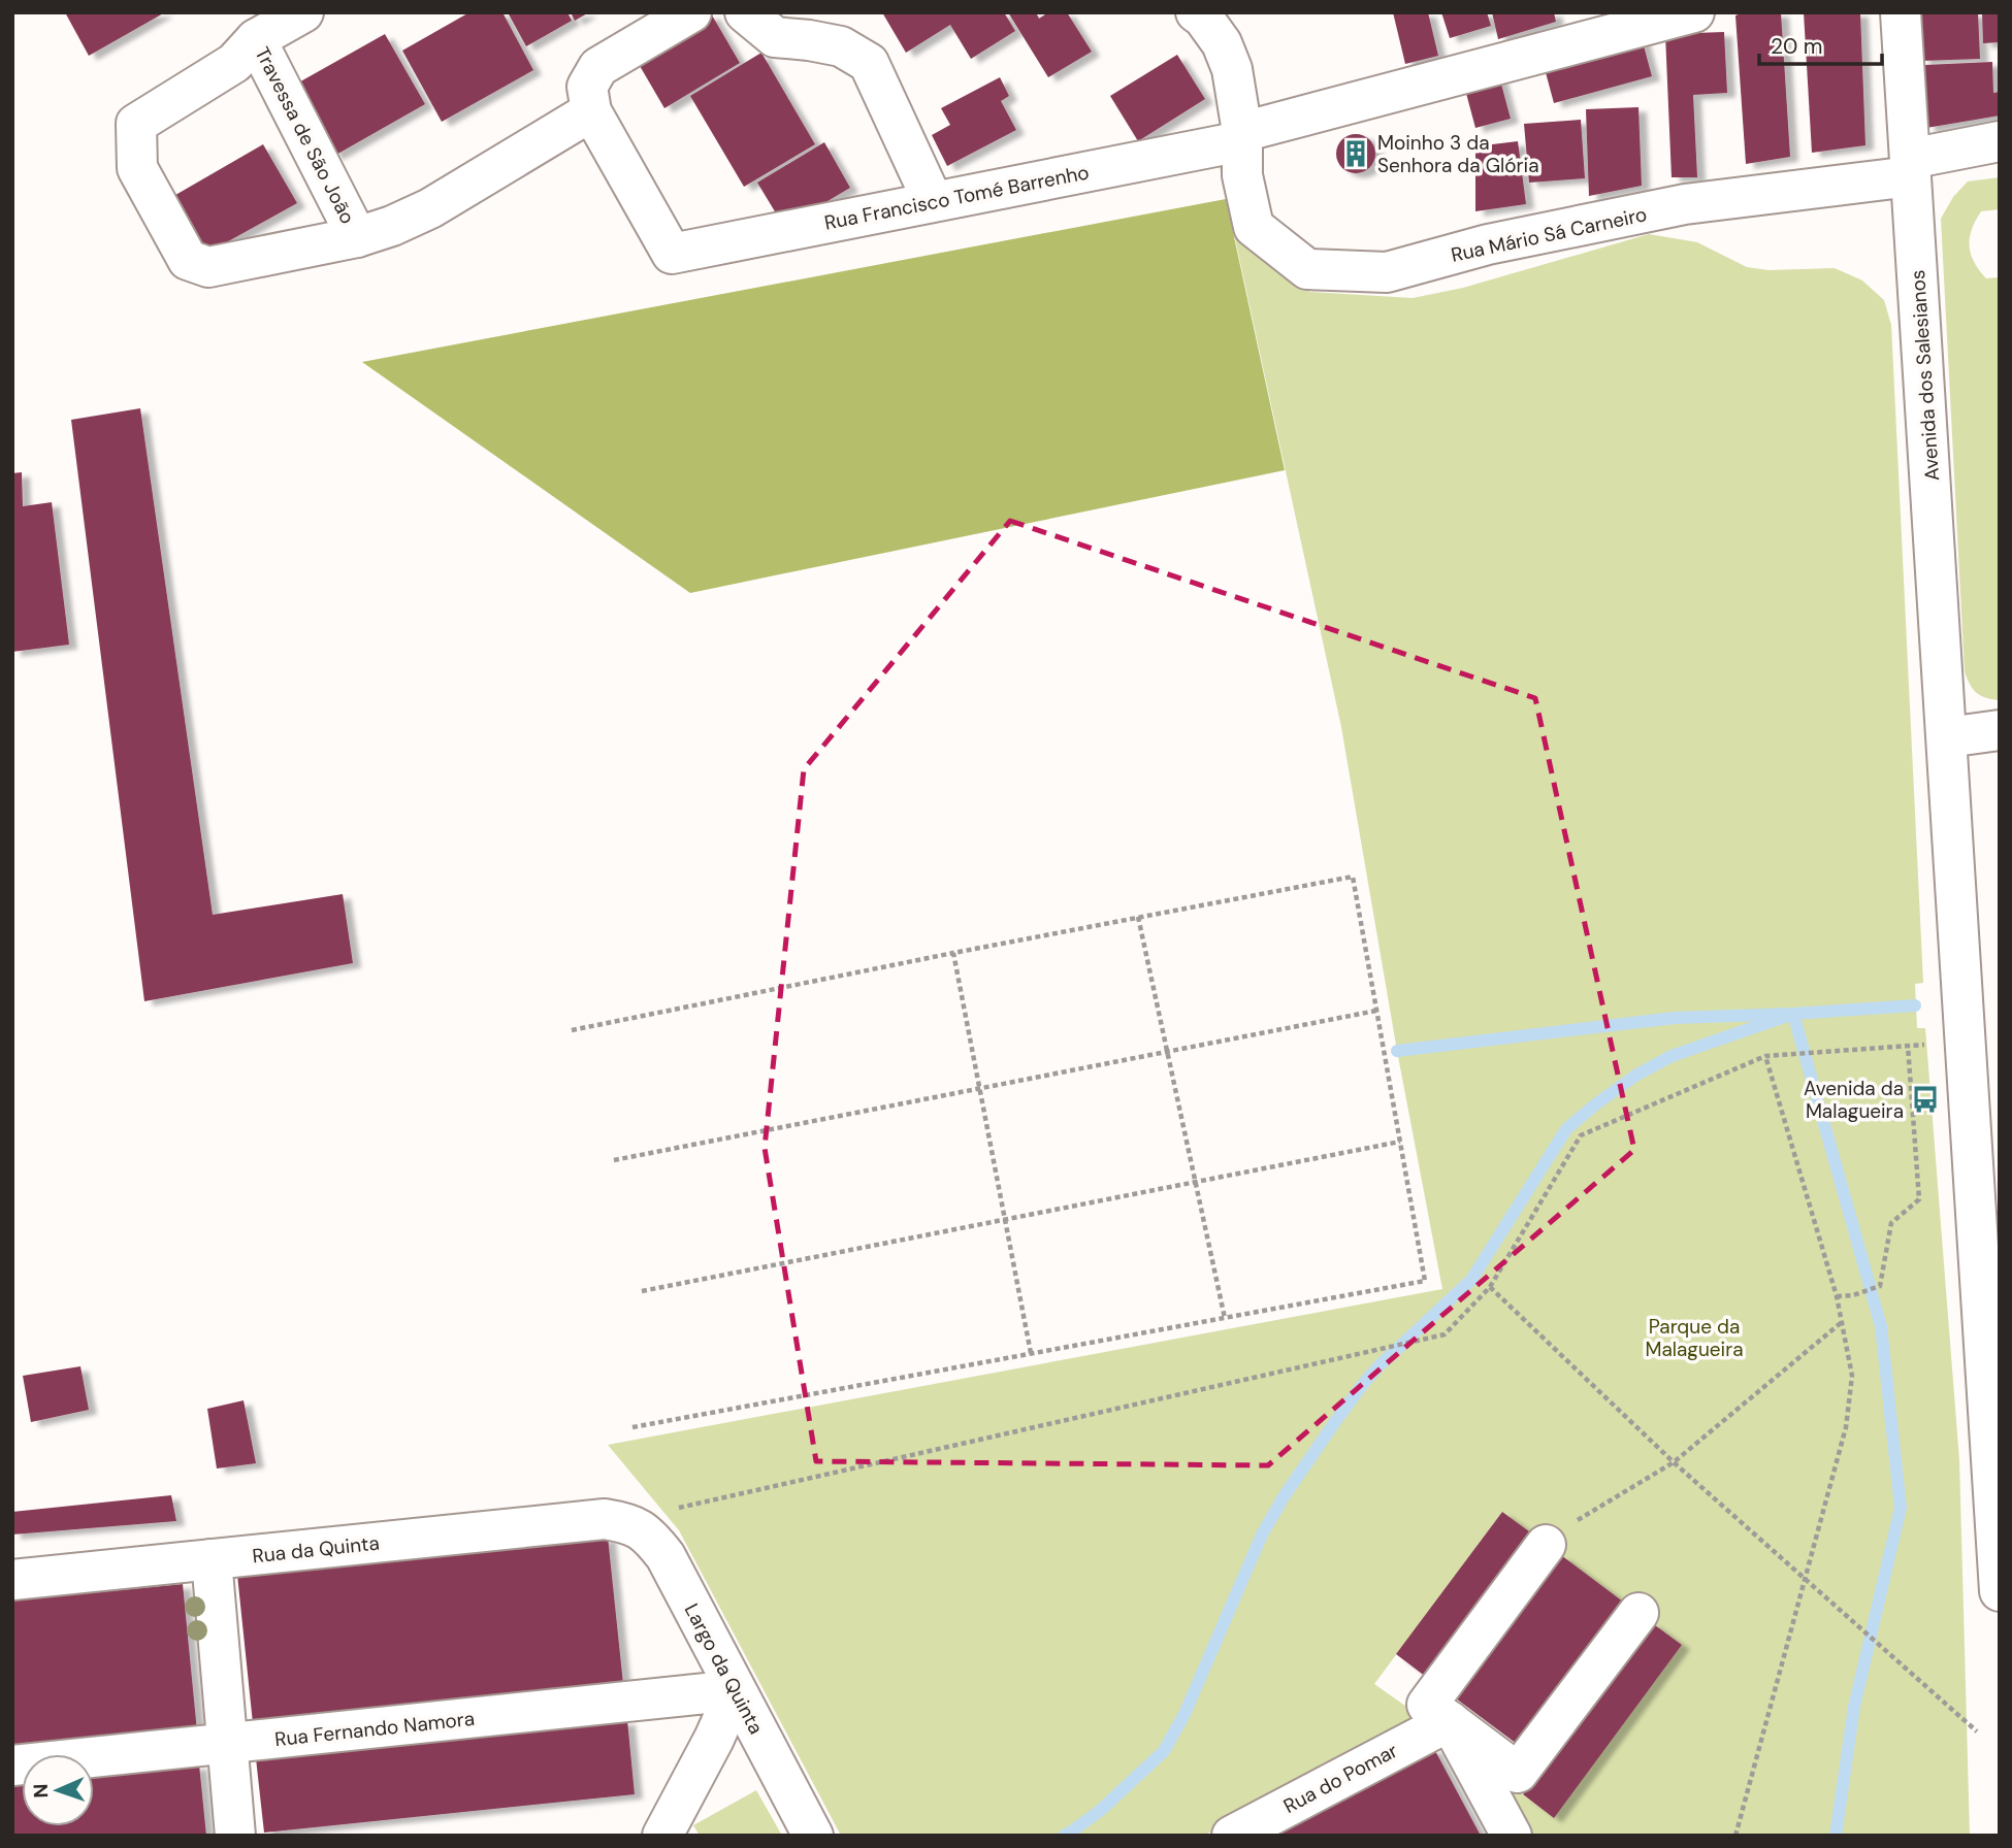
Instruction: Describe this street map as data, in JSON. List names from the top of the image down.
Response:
{
  "streets": {
    "street": [
      "Travessa de São João",
      "Rua Francisco Tomé Barrenho",
      "Rua Mário Sá Carneiro",
      "Avenida dos Salesianos",
      "Rua da Quinta",
      "Largo da Quinta",
      "Rua Fernando Namora",
      "Rua do Pomar"
    ]
  },
  "crossings": [
    ["Rua Francisco Tomé Barrenho", "Rua Mário Sá Carneiro"],
    ["Rua Mário Sá Carneiro", "Avenida dos Salesianos"],
    ["Rua da Quinta", "Largo da Quinta"],
    ["Largo da Quinta", "Rua Fernando Namora"]
  ],
  "parks": ["Parque da Malagueira"],
  "places": {
    "building": ["Moinho 3 da Senhora da Glória"],
    "bus stop": ["Avenida da Malagueira"]
  },
  "scale_bar": "20 m",
  "north": "left"
}
